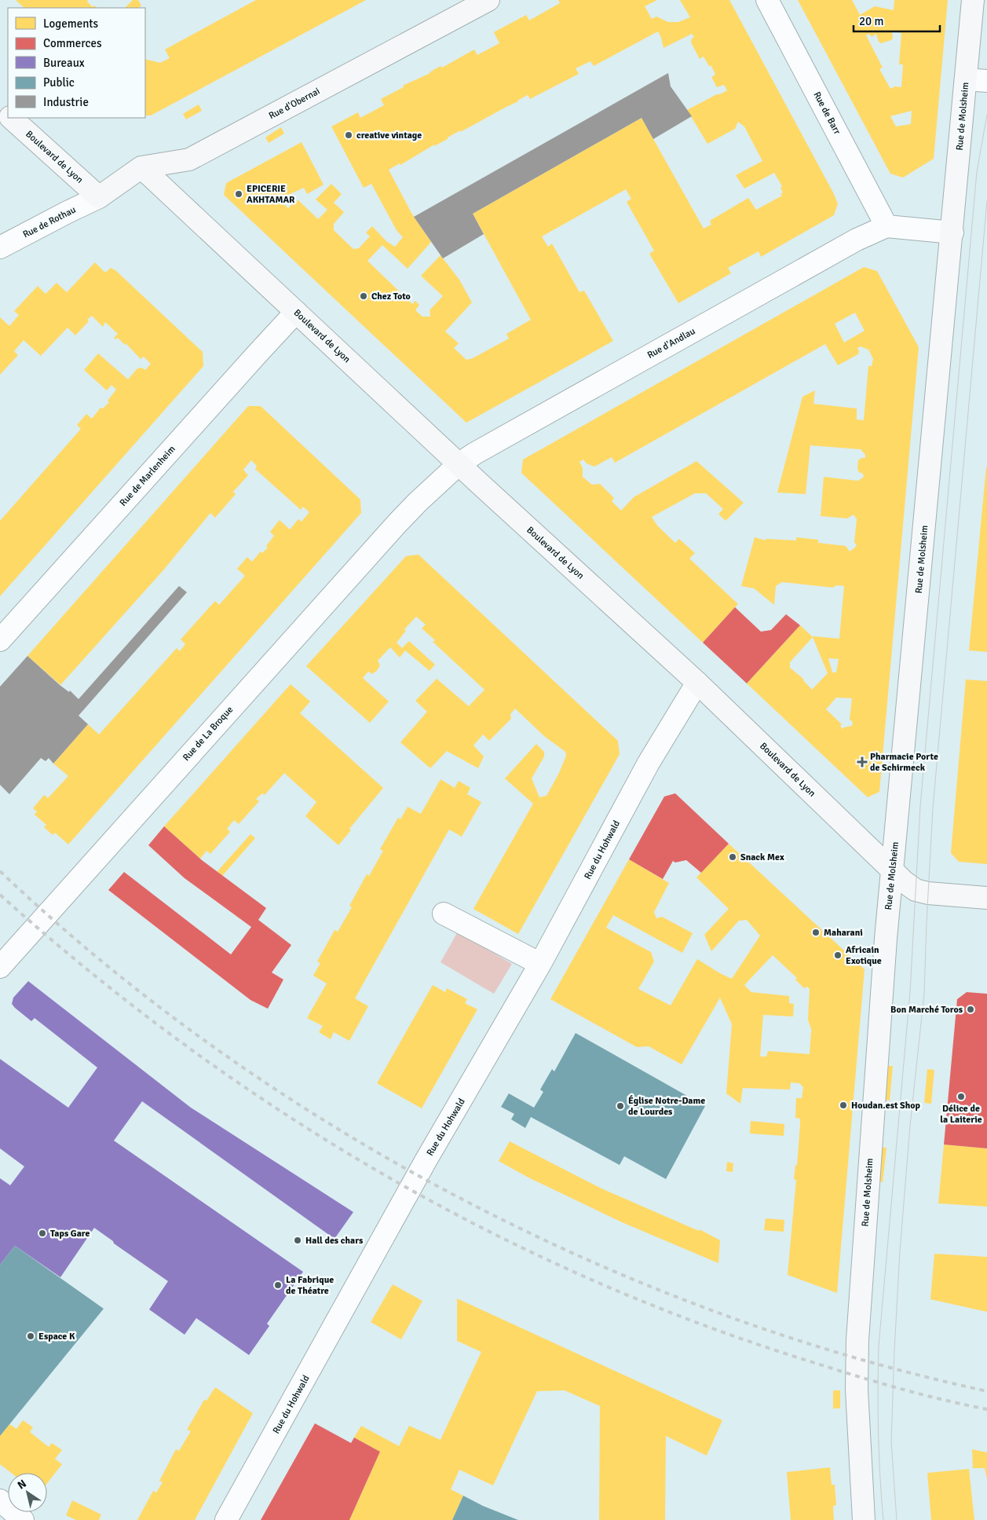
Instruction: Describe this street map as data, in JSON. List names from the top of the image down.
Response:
{
  "streets": {
    "main road": ["Rue d'Obernai", "Rue de Molsheim", "Boulevard de Lyon"],
    "street": [
      "Rue de Barr",
      "Rue de Rothau",
      "Rue d'Andlau",
      "Rue de Marlenheim",
      "Rue de La Broque",
      "Rue du Hohwald"
    ]
  },
  "crossings": [
    ["Rue d'Obernai", "Boulevard de Lyon"],
    ["Rue d'Obernai", "Rue de Rothau"],
    ["Rue de Barr", "Rue d'Andlau"],
    ["Rue de Molsheim", "Boulevard de Lyon"],
    ["Boulevard de Lyon", "Rue de Rothau"],
    ["Boulevard de Lyon", "Rue d'Andlau"],
    ["Boulevard de Lyon", "Rue de Marlenheim"],
    ["Boulevard de Lyon", "Rue du Hohwald"],
    ["Rue d'Andlau", "Rue de La Broque"]
  ],
  "places": {
    "other": [
      "creative vintage",
      "EPICERIE AKHTAMAR",
      "Chez Toto",
      "Snack Mex",
      "Maharani",
      "Africain Exotique",
      "Bon Marché Toros",
      "Délice de la Laiterie",
      "Houdan.est Shop",
      "Église Notre-Dame de Lourdes",
      "Taps Gare",
      "Hall des chars",
      "La Fabrique de Théatre",
      "Espace K"
    ],
    "health": ["Pharmacie Porte de Schirmeck"]
  },
  "legend": [
    "Logements",
    "Commerces",
    "Bureaux",
    "Public",
    "Industrie"
  ],
  "scale_bar": "20 m",
  "north": "top left"
}
